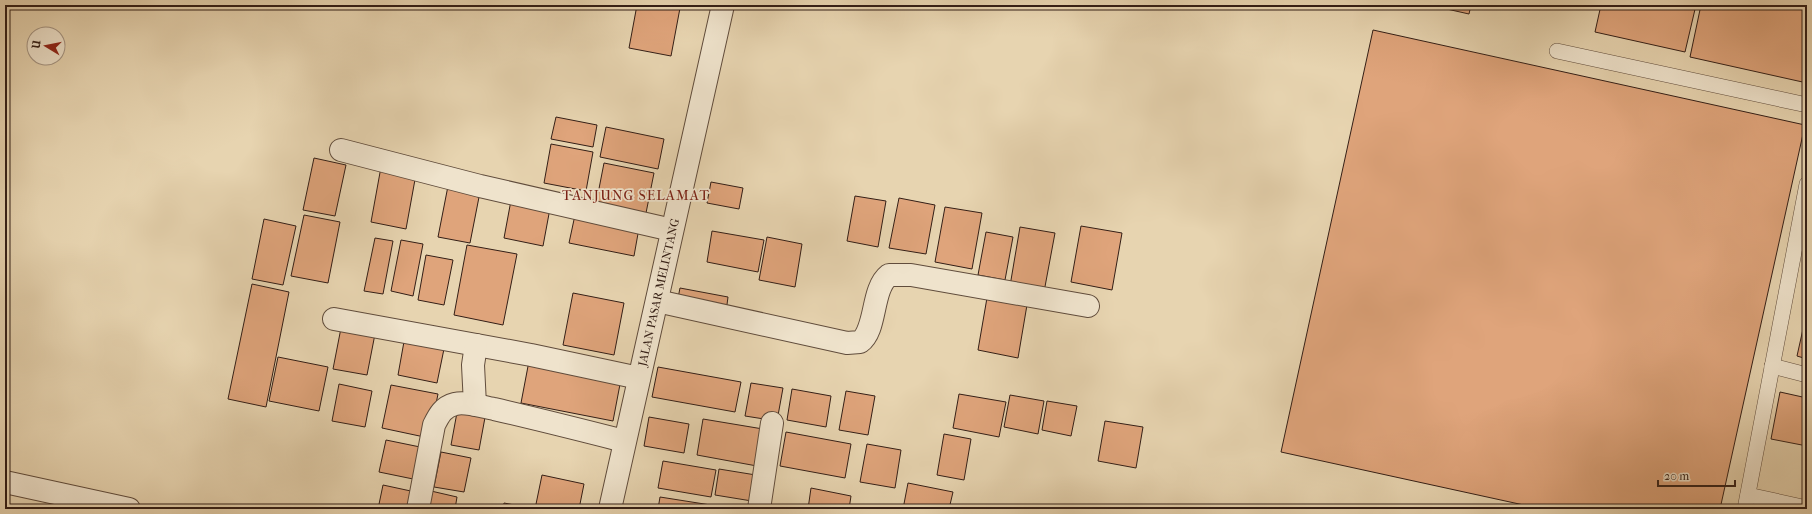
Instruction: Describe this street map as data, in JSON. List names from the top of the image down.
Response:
{
  "streets": {
    "street": ["JALAN PASAR MELINTANG"]
  },
  "districts": ["TANJUNG SELAMAT"],
  "scale_bar": "20 m",
  "north": "left"
}
